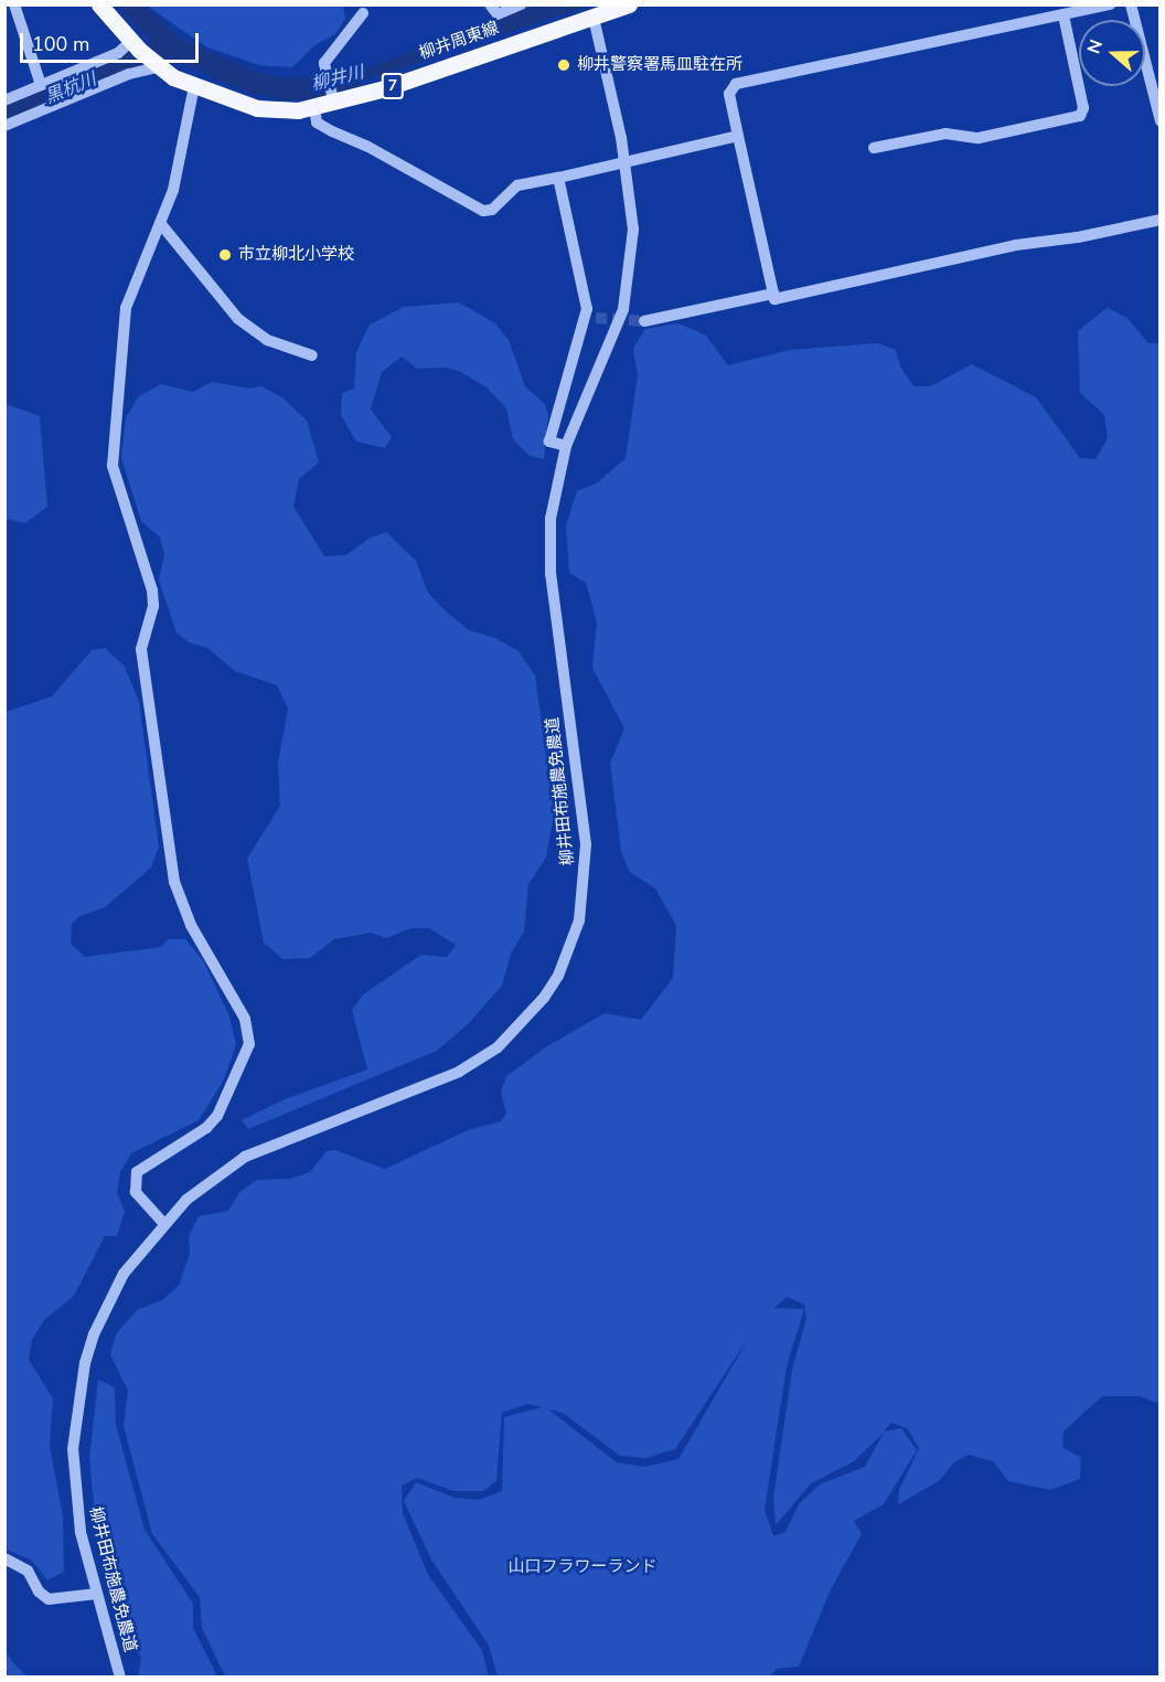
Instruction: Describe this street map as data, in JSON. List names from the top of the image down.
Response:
{
  "streets": {
    "main road": ["柳井周東線", "7"],
    "street": ["柳井田布施農免農道"]
  },
  "crossings": [
    ["柳井周東線", "柳井田布施農免農道"]
  ],
  "water": ["柳井川", "黒杭川"],
  "parks": ["山口フラワーランド"],
  "places": ["柳井警察署馬皿駐在所", "市立柳北小学校"],
  "scale_bar": "100 m",
  "north": "left"
}
